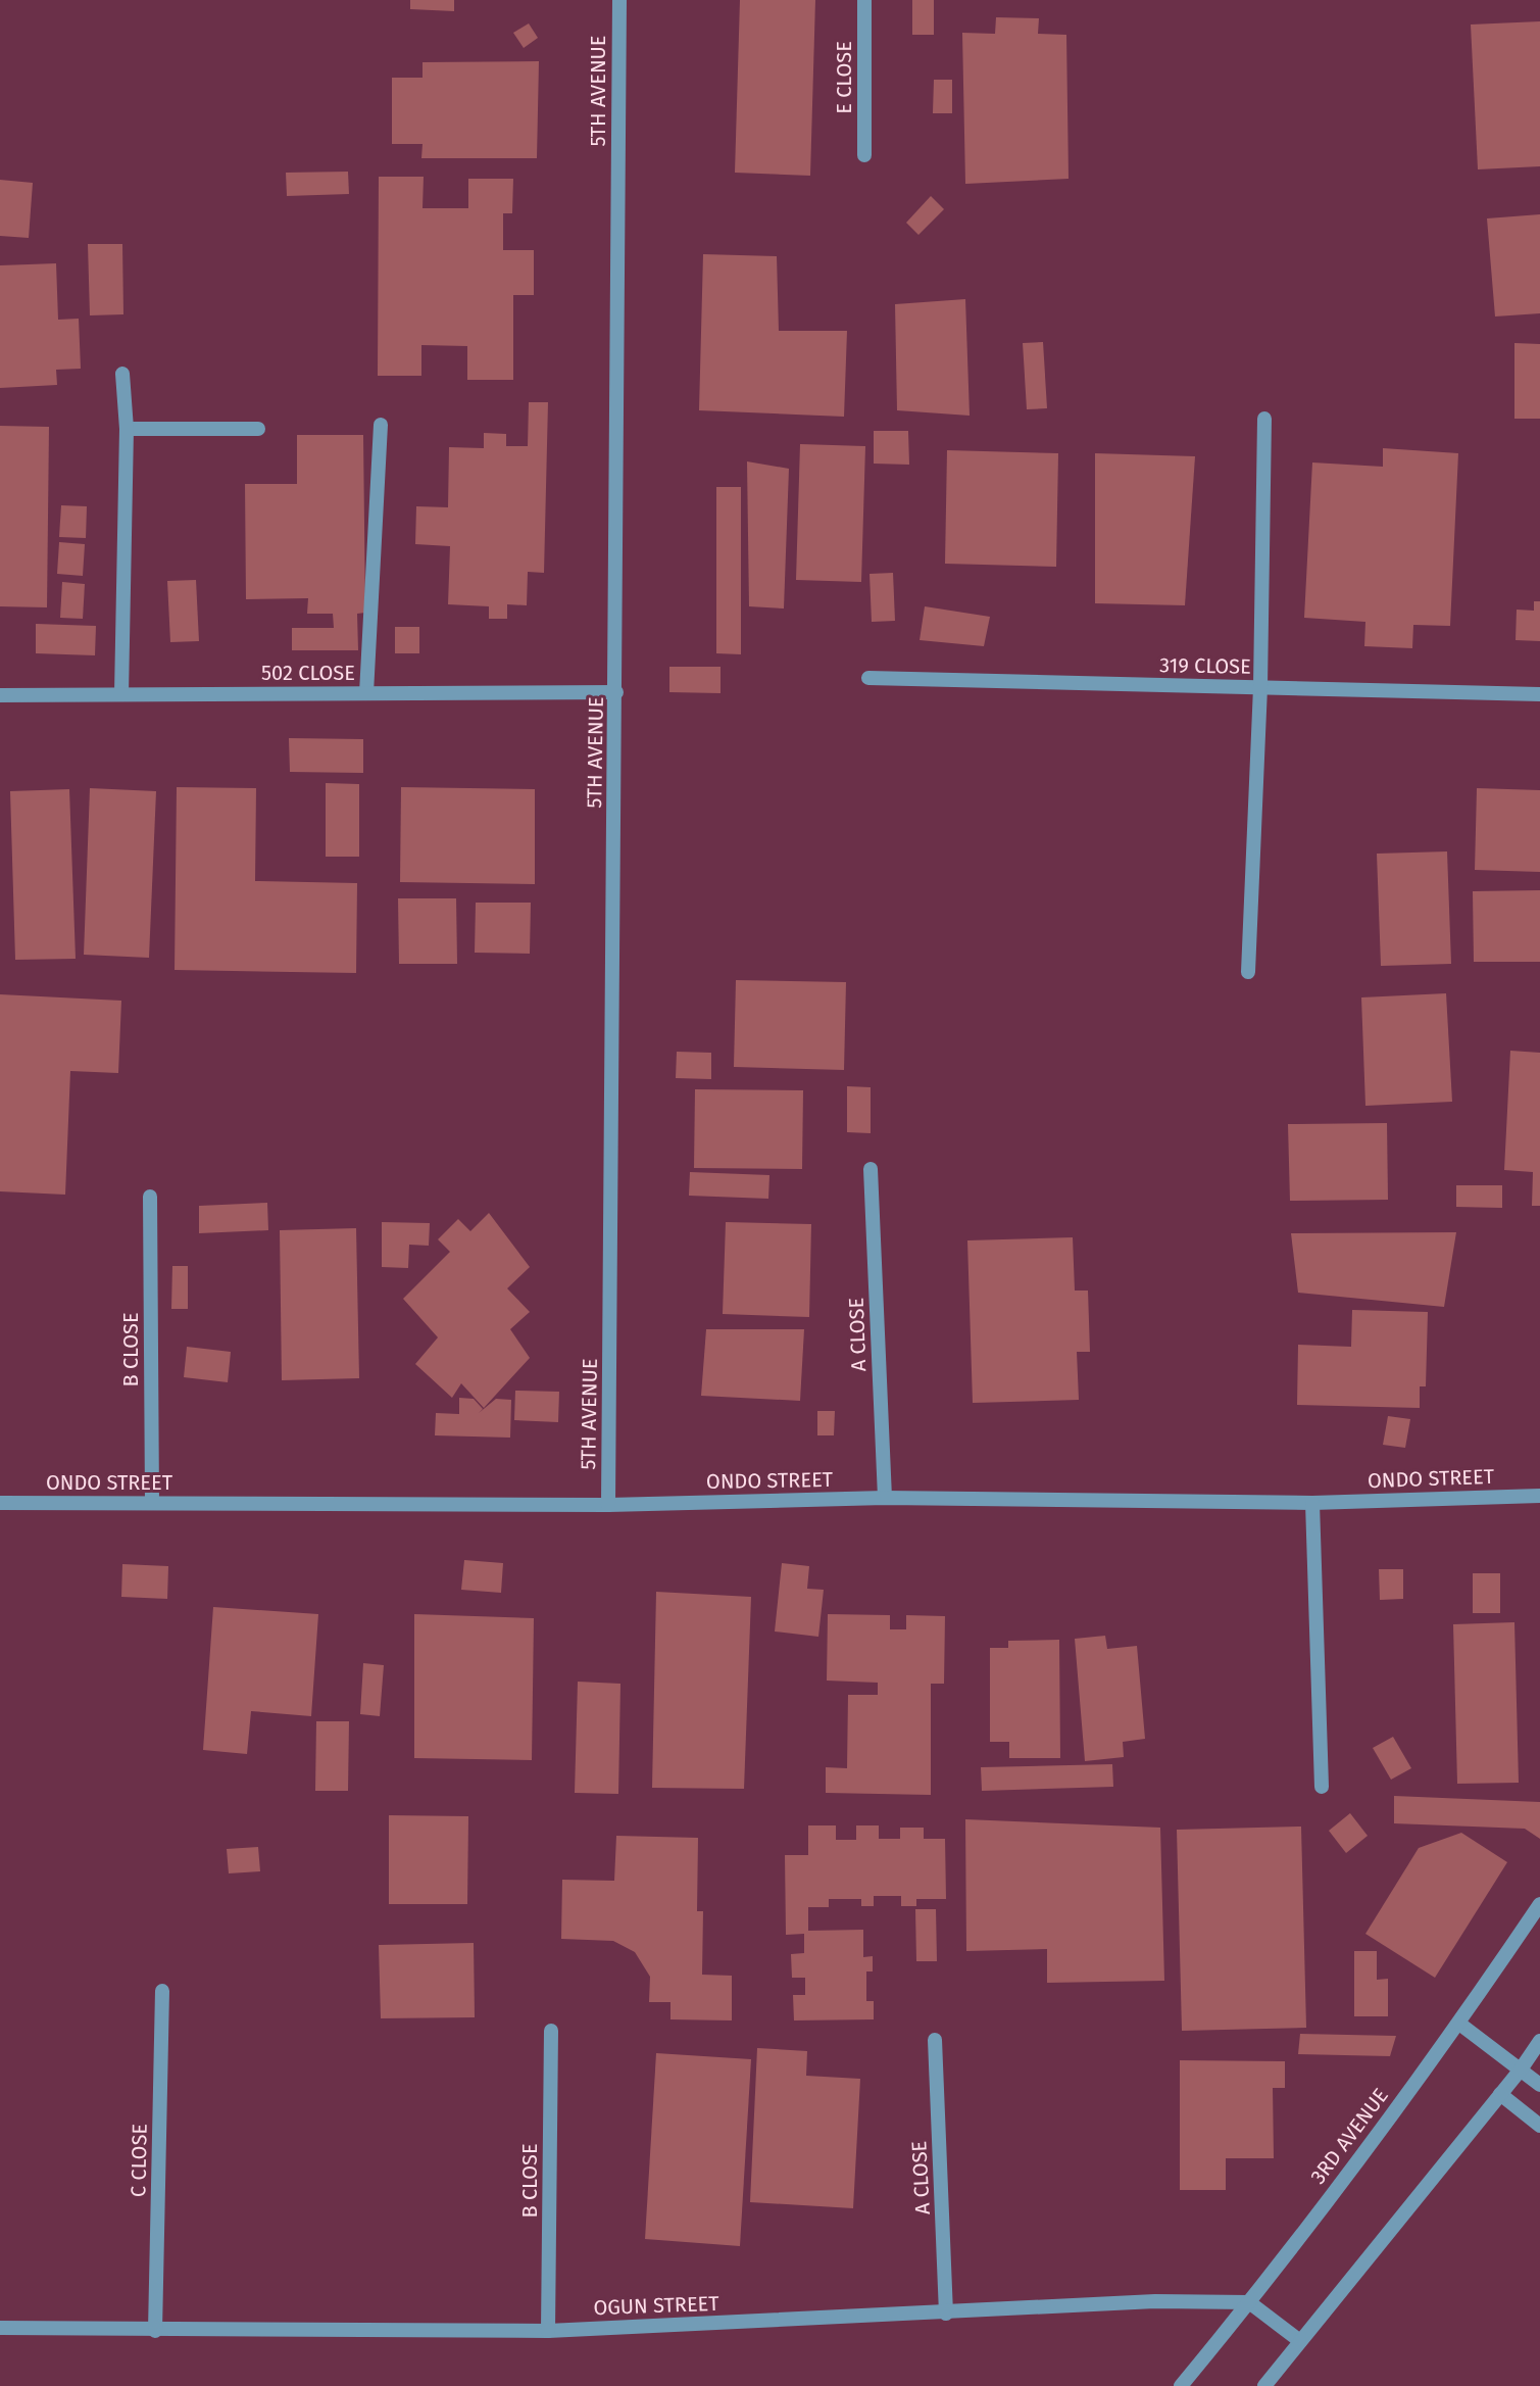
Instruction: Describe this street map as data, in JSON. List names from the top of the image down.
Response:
{
  "streets": {
    "street": [
      "E CLOSE",
      "5TH AVENUE",
      "319 CLOSE",
      "502 CLOSE",
      "A CLOSE",
      "B CLOSE",
      "ONDO STREET",
      "3RD AVENUE",
      "C CLOSE",
      "OGUN STREET"
    ]
  },
  "crossings": [
    ["5TH AVENUE", "502 CLOSE"],
    ["5TH AVENUE", "ONDO STREET"],
    ["A CLOSE", "ONDO STREET"],
    ["A CLOSE", "OGUN STREET"],
    ["B CLOSE", "ONDO STREET"],
    ["B CLOSE", "OGUN STREET"],
    ["3RD AVENUE", "OGUN STREET"],
    ["C CLOSE", "OGUN STREET"]
  ]
}
